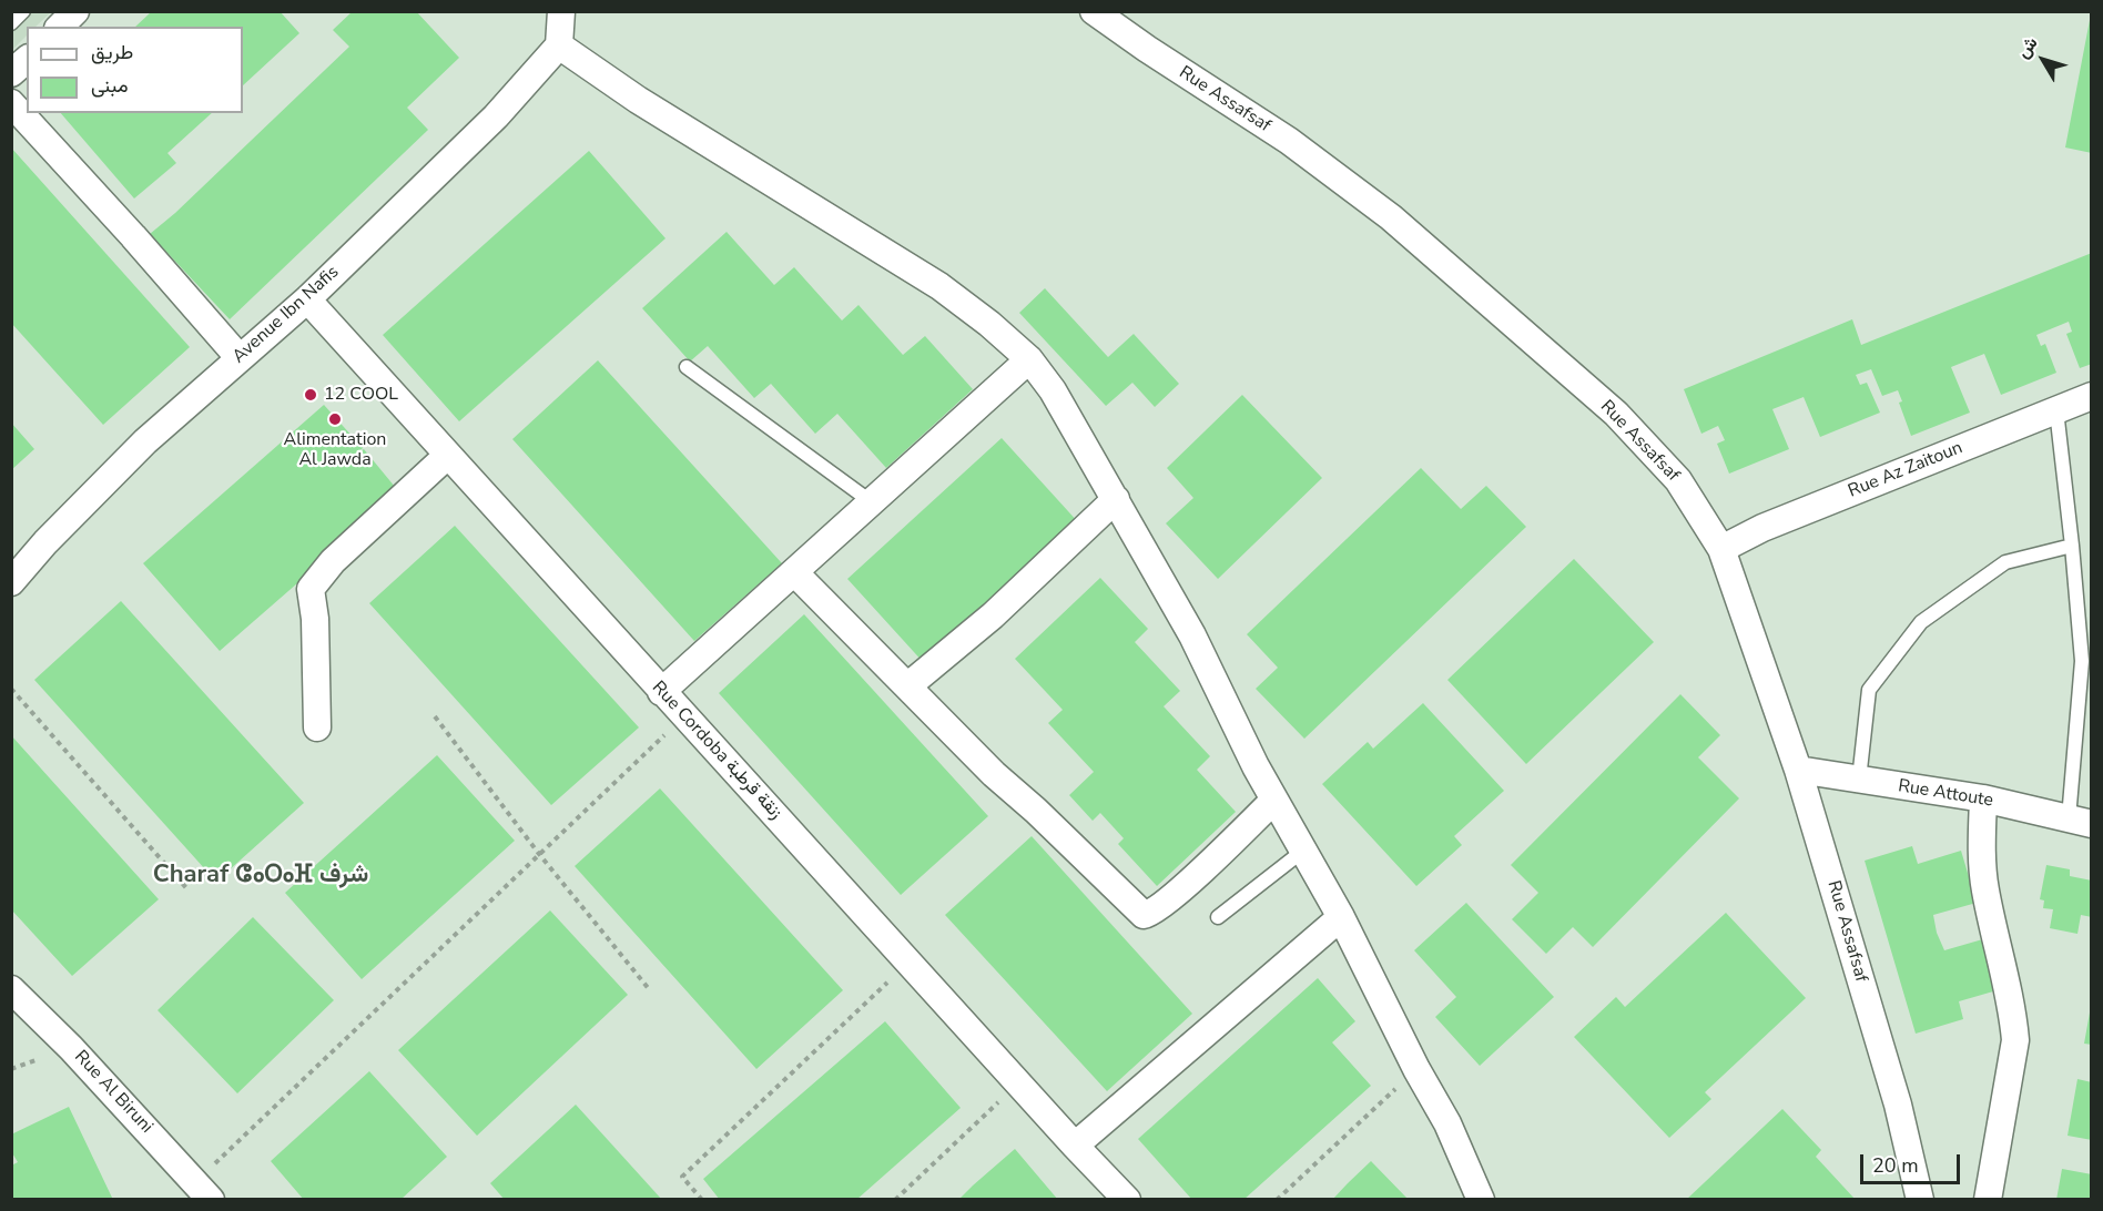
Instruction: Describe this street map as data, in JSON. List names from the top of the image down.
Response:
{
  "streets": {
    "street": [
      "Rue Assafsaf",
      "Avenue Ibn Nafis",
      "Rue Az Zaitoun",
      "Rue Cordoba زنقة قرطبة",
      "Rue Attoute",
      "Rue Al Biruni"
    ]
  },
  "crossings": [
    ["Rue Assafsaf", "Rue Az Zaitoun"],
    ["Rue Assafsaf", "Rue Attoute"],
    ["Avenue Ibn Nafis", "Rue Cordoba زنقة قرطبة"]
  ],
  "districts": ["Charaf ⵛⴰⵔⴰⴼ شرف"],
  "places": ["12 COOL", "Alimentation Al Jawda"],
  "legend": ["طريق", "مبنى"],
  "scale_bar": "20 m",
  "north": "top left"
}
